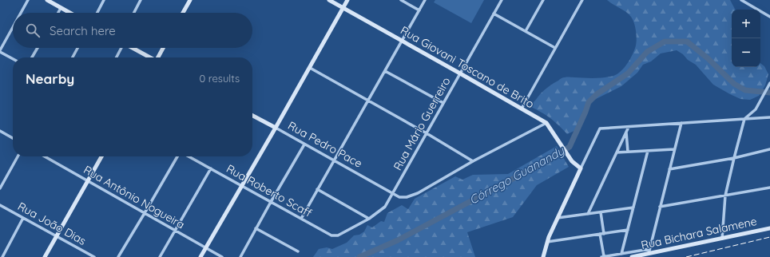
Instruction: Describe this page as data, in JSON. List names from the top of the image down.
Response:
{
  "streets": {
    "main road": ["Rua Giovani Toscano de Brito", "Rua Pedro Pace", "Rua Bichara Salamene"],
    "street": [
      "Rua Mário Guerreiro",
      "Rua Roberto Scaff",
      "Rua Antônio Nogueira",
      "Rua João Dias"
    ]
  },
  "crossings": [
    ["Rua Giovani Toscano de Brito", "Rua Mário Guerreiro"],
    ["Rua Giovani Toscano de Brito", "Rua Pedro Pace"],
    ["Rua Mário Guerreiro", "Rua Pedro Pace"],
    ["Rua Mário Guerreiro", "Rua Roberto Scaff"]
  ],
  "water": ["Córrego Guanandy"],
  "page": {
    "map_buttons": ["+", "−"],
    "search": "Search here",
    "heading": ["Nearby", "0 results"]
  }
}
